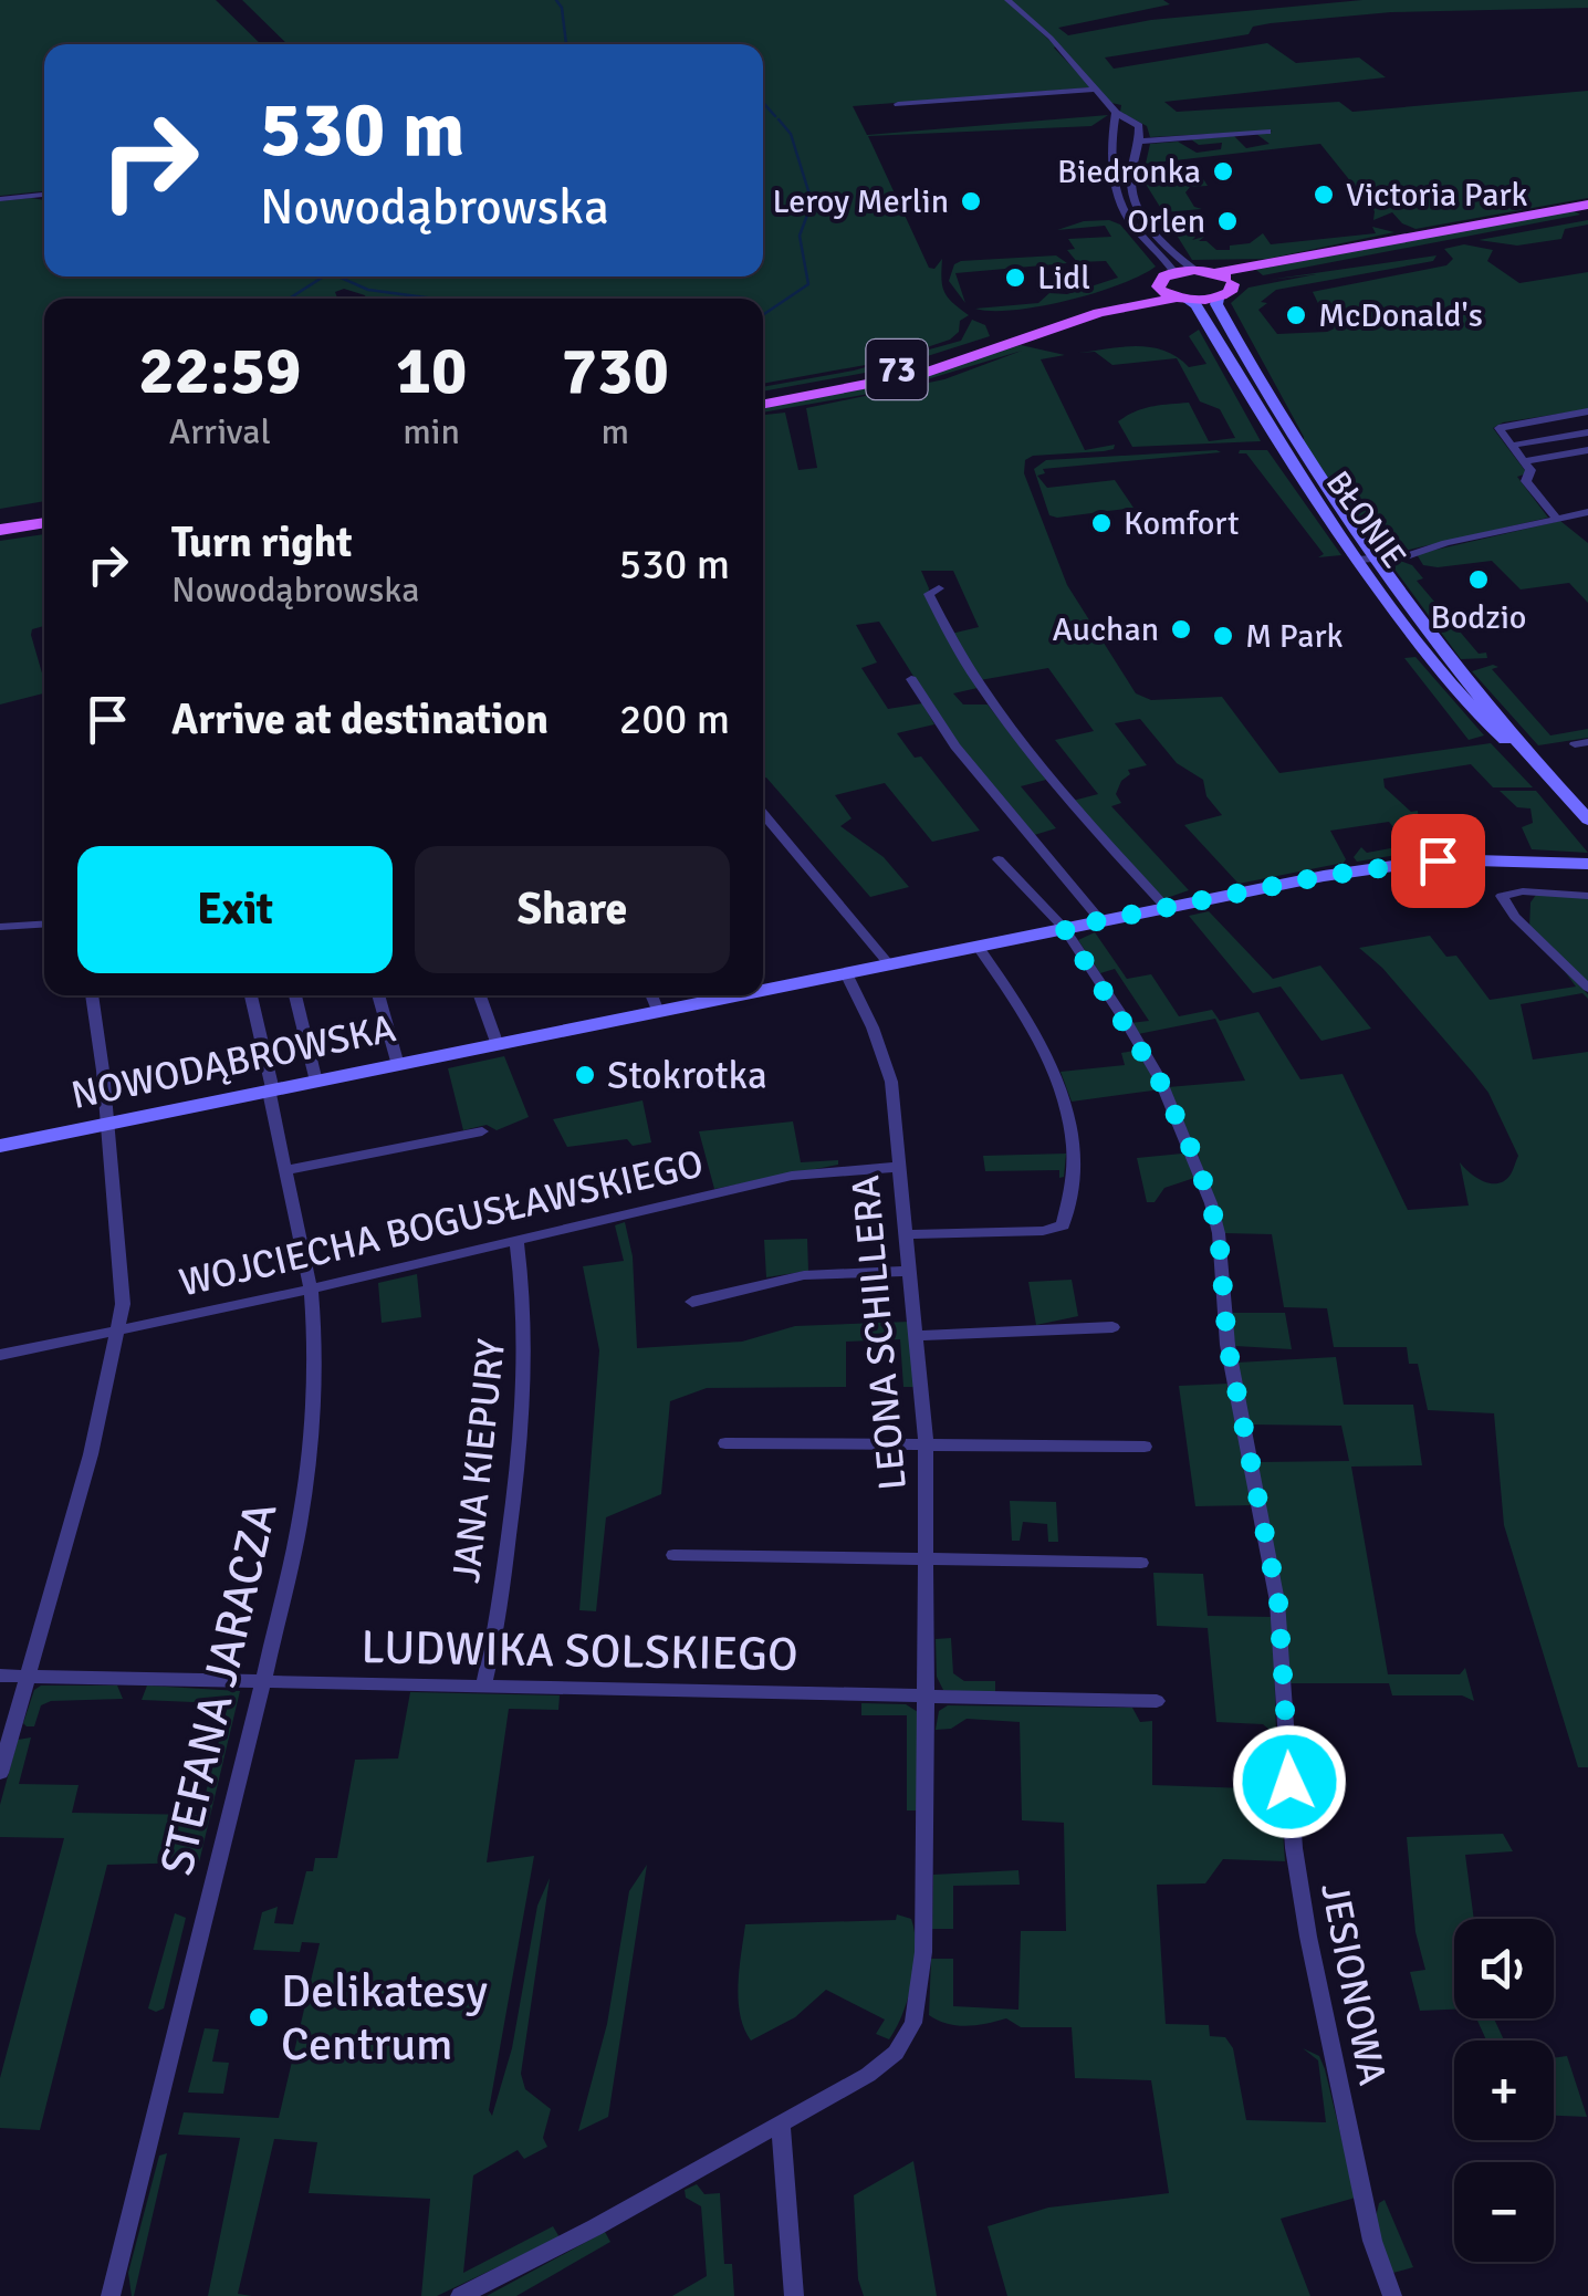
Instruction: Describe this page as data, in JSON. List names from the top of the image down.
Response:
{
  "streets": {
    "main road": ["73", "BŁONIE", "NOWODĄBROWSKA"],
    "street": [
      "WOJCIECHA BOGUSŁAWSKIEGO",
      "LEONA SCHILLERA",
      "JANA KIEPURY",
      "LUDWIKA SOLSKIEGO",
      "STEFANA JARACZA",
      "JESIONOWA"
    ]
  },
  "crossings": [
    ["73", "BŁONIE"],
    ["NOWODĄBROWSKA", "LEONA SCHILLERA"],
    ["NOWODĄBROWSKA", "STEFANA JARACZA"],
    ["NOWODĄBROWSKA", "JESIONOWA"],
    ["WOJCIECHA BOGUSŁAWSKIEGO", "LEONA SCHILLERA"],
    ["WOJCIECHA BOGUSŁAWSKIEGO", "JANA KIEPURY"],
    ["WOJCIECHA BOGUSŁAWSKIEGO", "STEFANA JARACZA"],
    ["LEONA SCHILLERA", "LUDWIKA SOLSKIEGO"],
    ["JANA KIEPURY", "LUDWIKA SOLSKIEGO"],
    ["LUDWIKA SOLSKIEGO", "STEFANA JARACZA"]
  ],
  "places": [
    "Biedronka",
    "Victoria Park",
    "Leroy Merlin",
    "Orlen",
    "Lidl",
    "McDonald's",
    "Komfort",
    "Bodzio",
    "Auchan",
    "M Park",
    "Stokrotka",
    "Delikatesy Centrum"
  ],
  "page": {
    "turn": ["530 m", "Nowodąbrowska"],
    "eta": [
      "22:59",
      "Arrival",
      "10",
      "min",
      "730",
      "m"
    ],
    "list": [
      {
        "name": "Turn right",
        "note": "Nowodąbrowska",
        "value": "530 m"
      },
      {
        "name": "Arrive at destination",
        "value": "200 m"
      }
    ],
    "buttons": ["Exit", "Share"],
    "map_buttons": ["+", "−"]
  }
}
